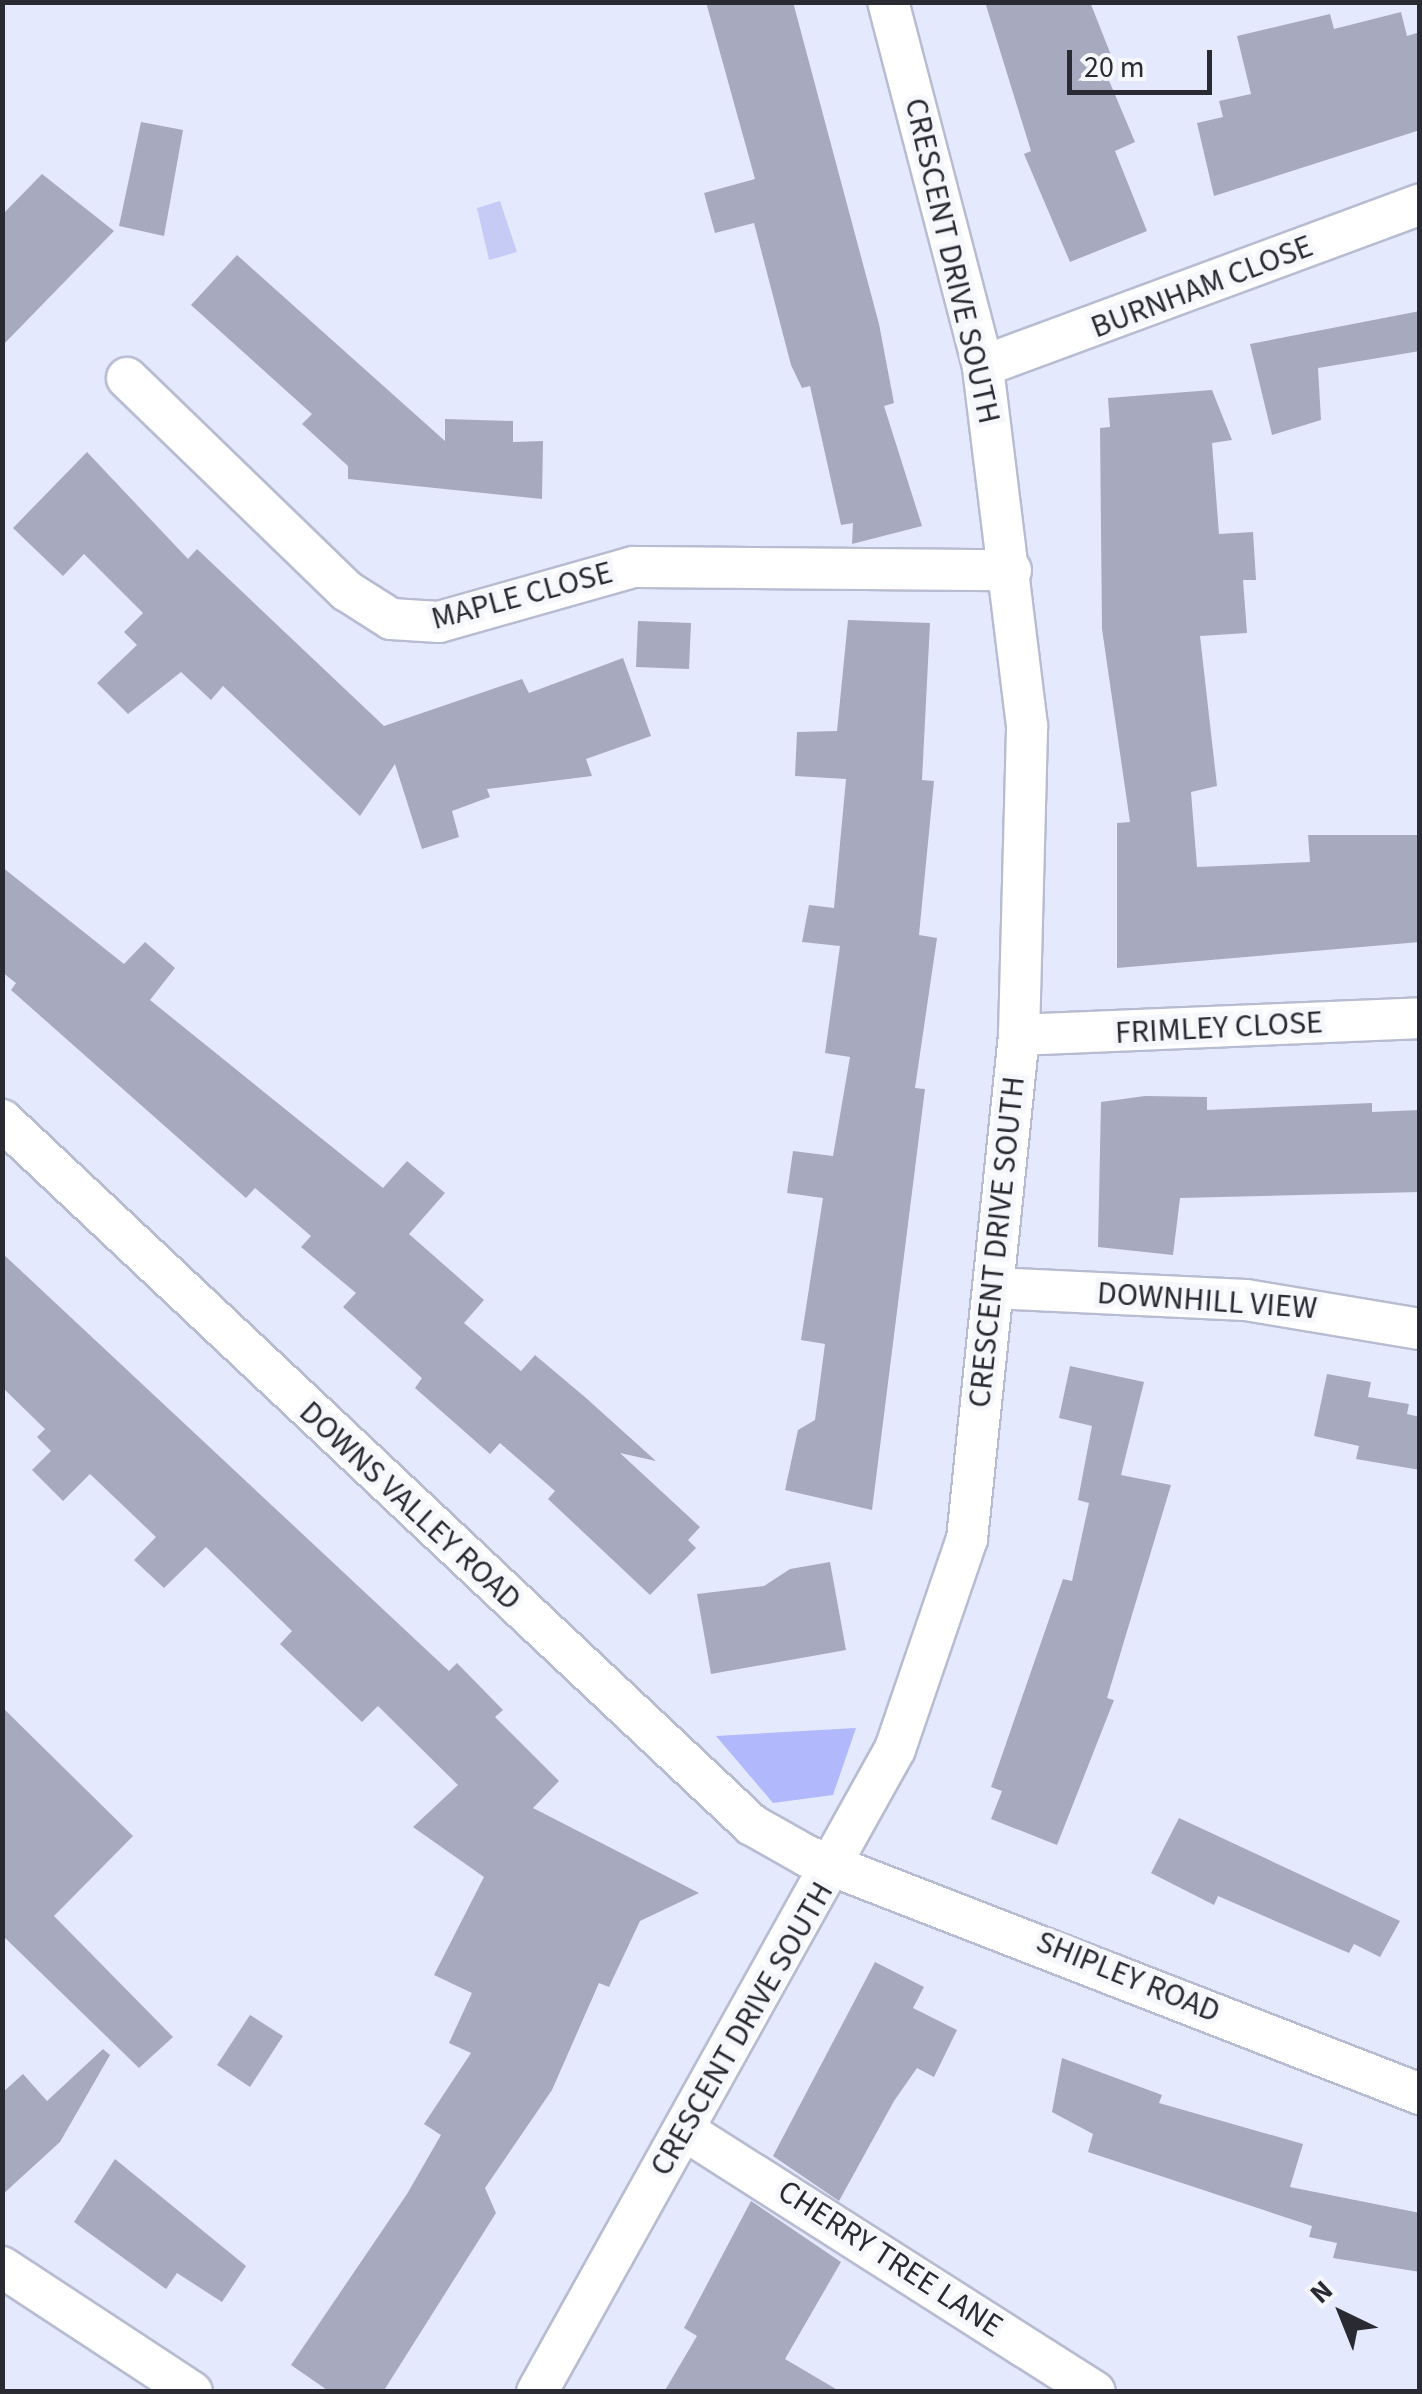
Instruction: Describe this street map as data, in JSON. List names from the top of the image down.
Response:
{
  "streets": {
    "street": [
      "CRESCENT DRIVE SOUTH",
      "BURNHAM CLOSE",
      "MAPLE CLOSE",
      "FRIMLEY CLOSE",
      "DOWNHILL VIEW",
      "DOWNS VALLEY ROAD",
      "SHIPLEY ROAD",
      "CHERRY TREE LANE"
    ]
  },
  "crossings": [
    ["CRESCENT DRIVE SOUTH", "BURNHAM CLOSE"],
    ["CRESCENT DRIVE SOUTH", "MAPLE CLOSE"],
    ["CRESCENT DRIVE SOUTH", "FRIMLEY CLOSE"],
    ["CRESCENT DRIVE SOUTH", "DOWNHILL VIEW"],
    ["CRESCENT DRIVE SOUTH", "DOWNS VALLEY ROAD"],
    ["CRESCENT DRIVE SOUTH", "SHIPLEY ROAD"],
    ["CRESCENT DRIVE SOUTH", "CHERRY TREE LANE"],
    ["DOWNS VALLEY ROAD", "SHIPLEY ROAD"]
  ],
  "scale_bar": "20 m",
  "north": "top left"
}
